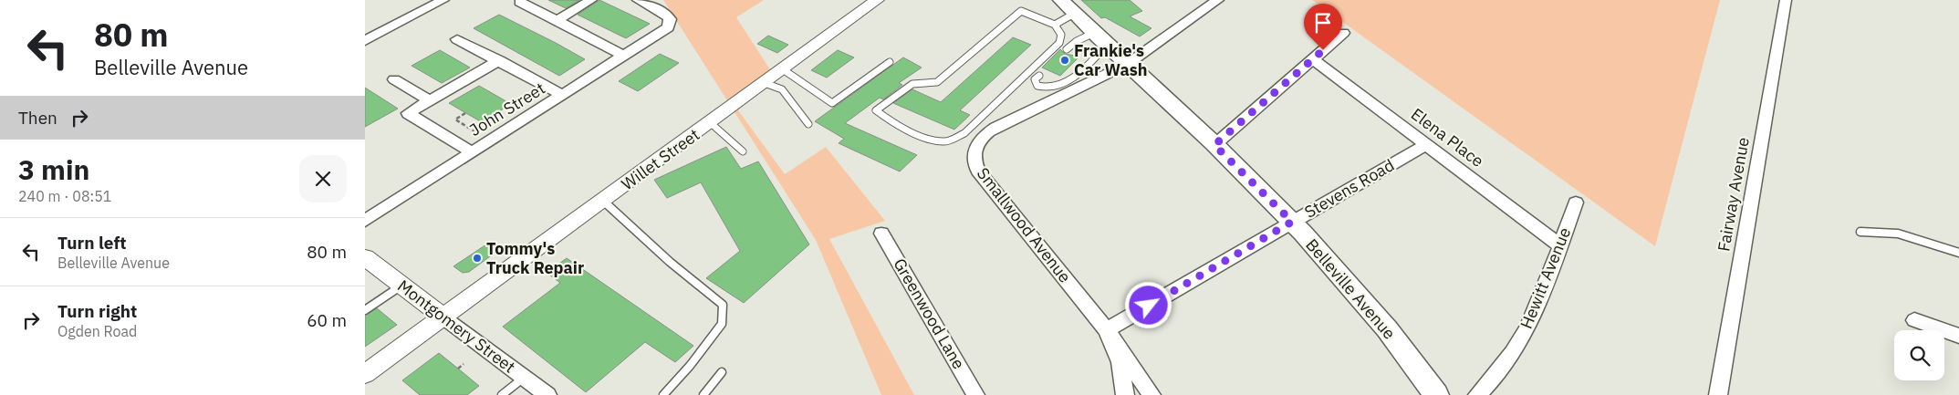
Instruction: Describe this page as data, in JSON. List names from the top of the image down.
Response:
{
  "streets": {
    "main road": ["Belleville Avenue"],
    "street": [
      "John Street",
      "Elena Place",
      "Willet Street",
      "Stevens Road",
      "Fairway Avenue",
      "Smallwood Avenue",
      "Hewitt Avenue",
      "Greenwood Lane",
      "Montgomery Street"
    ]
  },
  "crossings": [
    ["Elena Place", "Stevens Road"],
    ["Elena Place", "Hewitt Avenue"],
    ["Willet Street", "Montgomery Street"],
    ["Stevens Road", "Smallwood Avenue"],
    ["Stevens Road", "Belleville Avenue"],
    ["Smallwood Avenue", "Belleville Avenue"]
  ],
  "places": ["Frankie's Car Wash", "Tommy's Truck Repair"],
  "page": {
    "turn": ["80 m", "Belleville Avenue"],
    "then": "Then",
    "heading": ["3 min", "240 m · 08:51"],
    "list": [
      {
        "name": "Turn left",
        "note": "Belleville Avenue",
        "value": "80 m"
      },
      {
        "name": "Turn right",
        "note": "Ogden Road",
        "value": "60 m"
      }
    ]
  }
}
